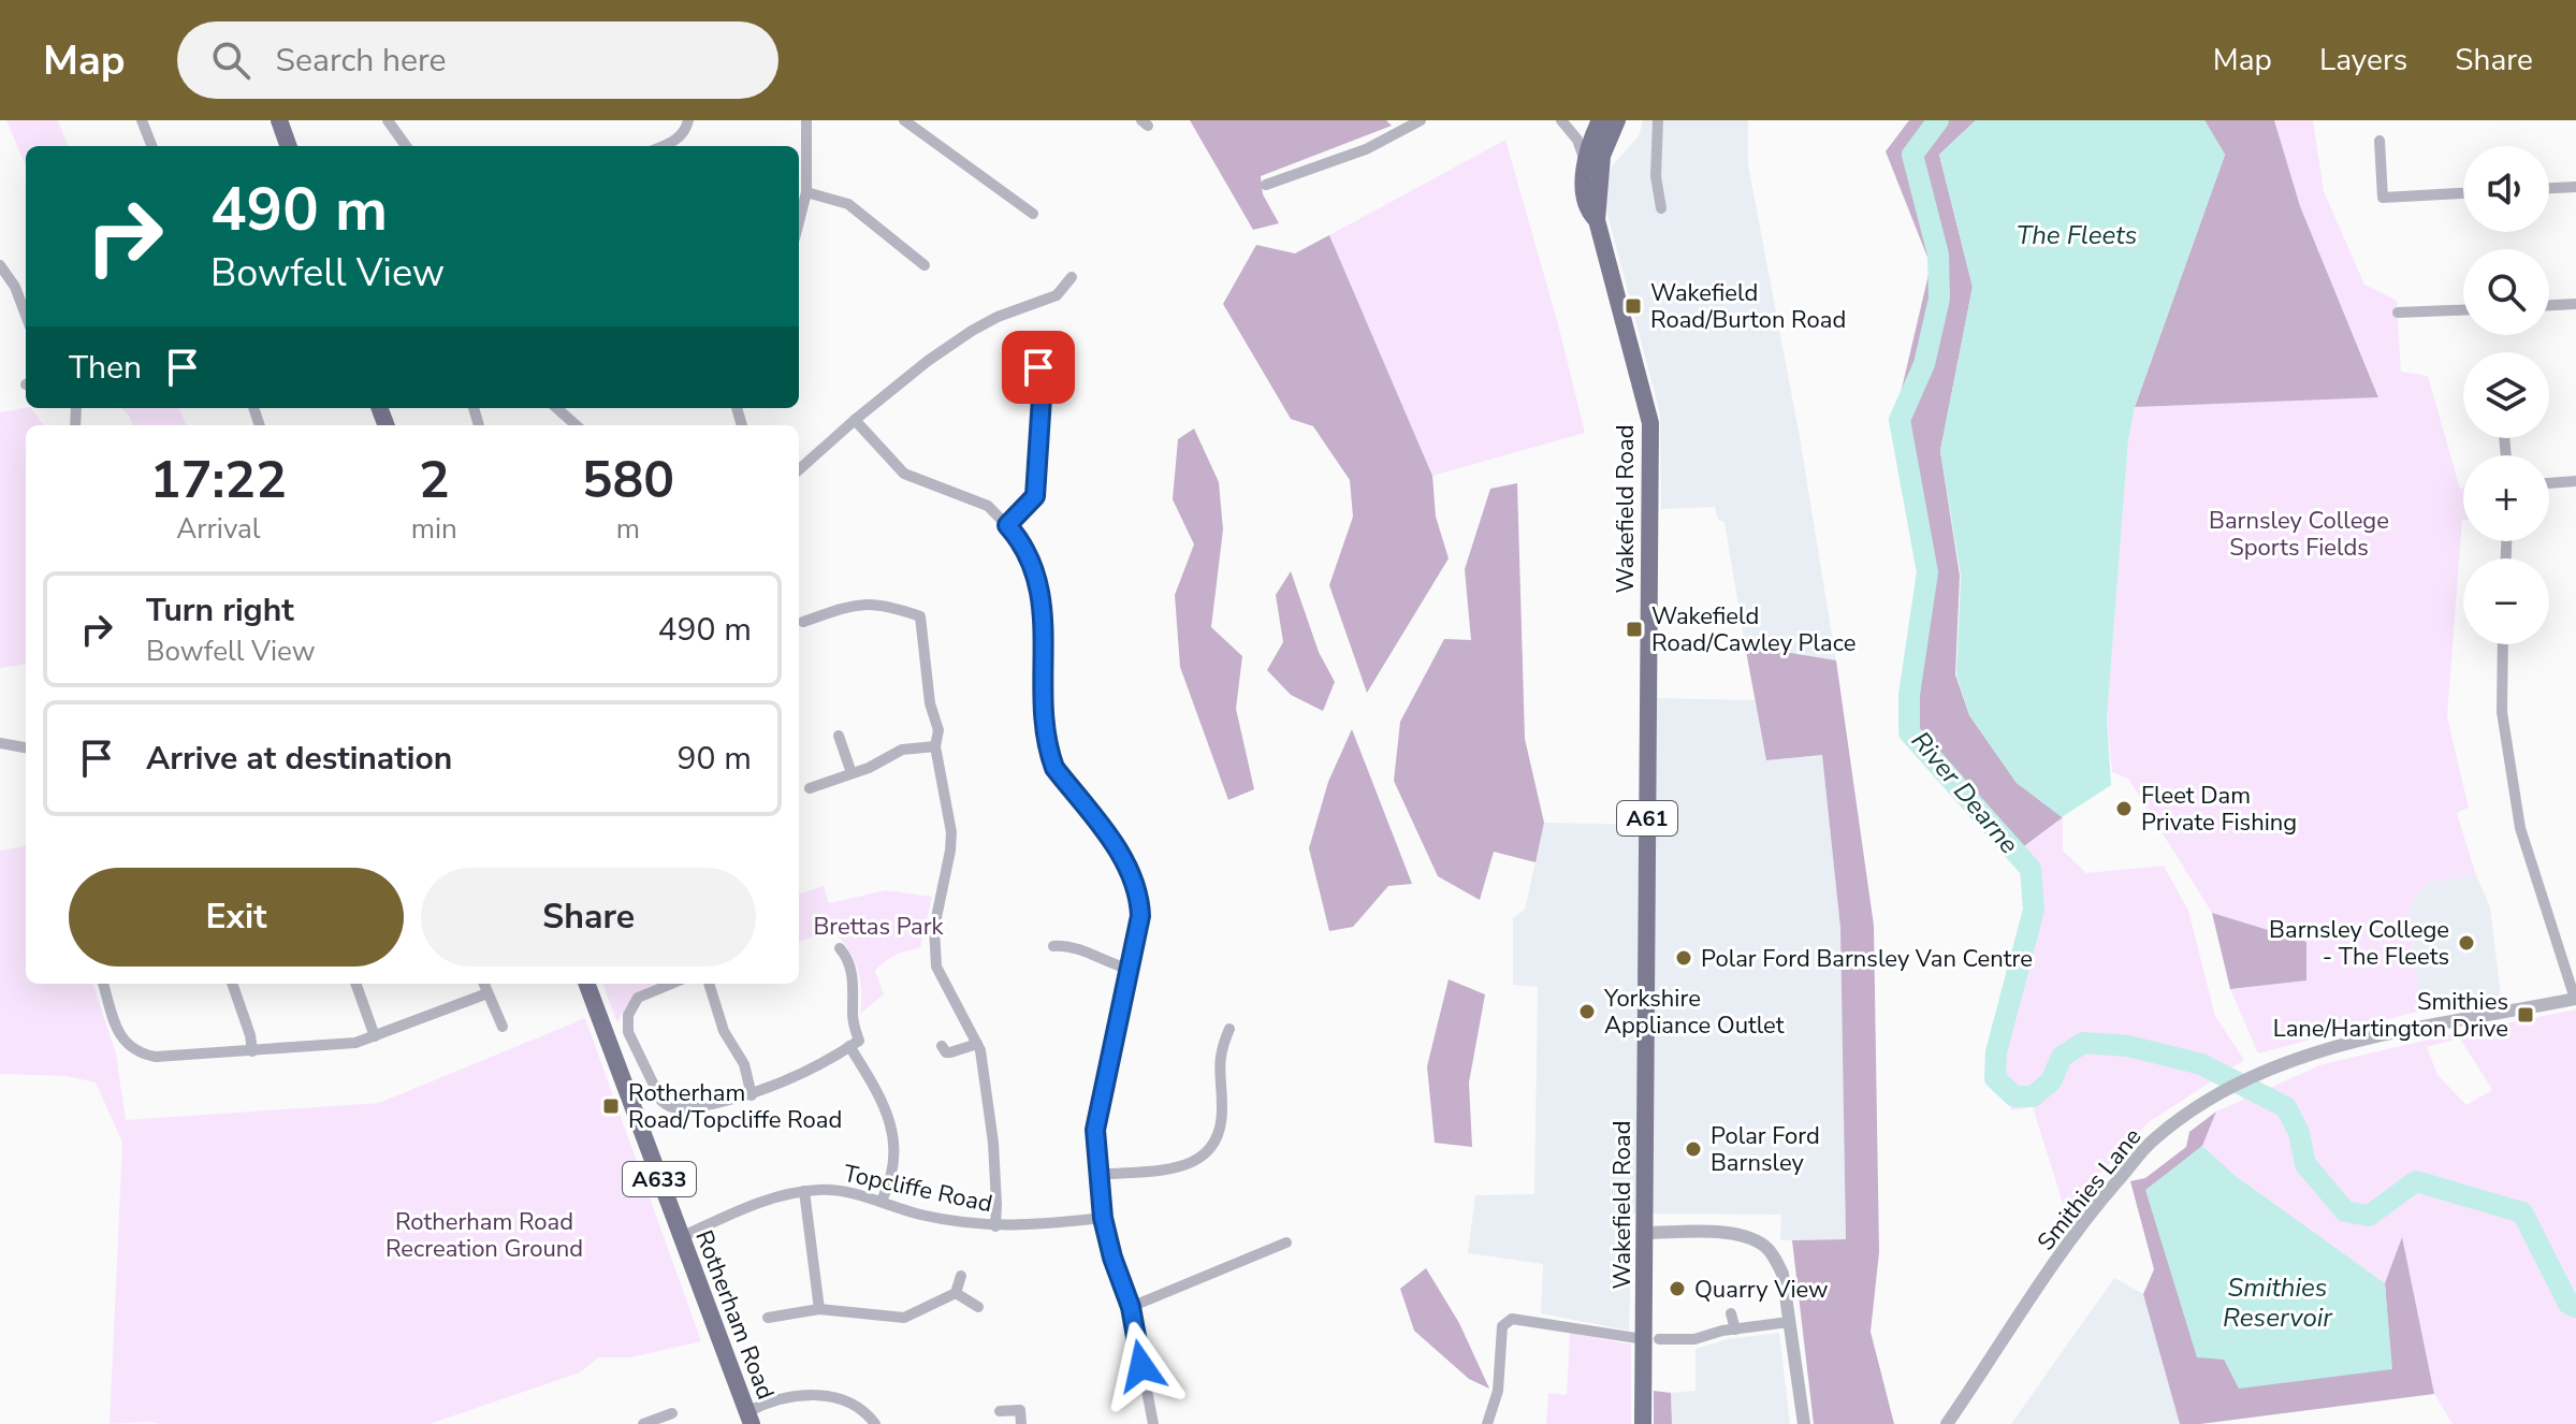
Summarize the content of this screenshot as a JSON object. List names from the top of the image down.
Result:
{
  "streets": {
    "main road": [
      "Wakefield Road",
      "A61",
      "A633",
      "Rotherham Road"
    ],
    "street": ["Topcliffe Road", "Smithies Lane"]
  },
  "crossings": [
    ["Wakefield Road", "A61"],
    ["Topcliffe Road", "Rotherham Road"]
  ],
  "water": ["The Fleets", "River Dearne", "Smithies Reservoir"],
  "parks": ["Barnsley College Sports Fields", "Brettas Park", "Rotherham Road Recreation Ground"],
  "places": {
    "transit": [
      "Wakefield Road/Burton Road",
      "Wakefield Road/Cawley Place",
      "Smithies Lane/Hartington Drive",
      "Rotherham Road/Topcliffe Road"
    ],
    "other": [
      "Fleet Dam Private Fishing",
      "Barnsley College - The Fleets",
      "Polar Ford Barnsley Van Centre",
      "Yorkshire Appliance Outlet",
      "Polar Ford Barnsley",
      "Quarry View"
    ]
  },
  "page": {
    "header": "Map",
    "search": "Search here",
    "nav": ["Map", "Layers", "Share"],
    "map_buttons": ["+", "−"],
    "turn": ["490 m", "Bowfell View"],
    "then": "Then",
    "eta": [
      "17:22",
      "Arrival",
      "2",
      "min",
      "580",
      "m"
    ],
    "list": [
      {
        "name": "Turn right",
        "note": "Bowfell View",
        "value": "490 m"
      },
      {
        "name": "Arrive at destination",
        "value": "90 m"
      }
    ],
    "buttons": ["Exit", "Share"]
  }
}
